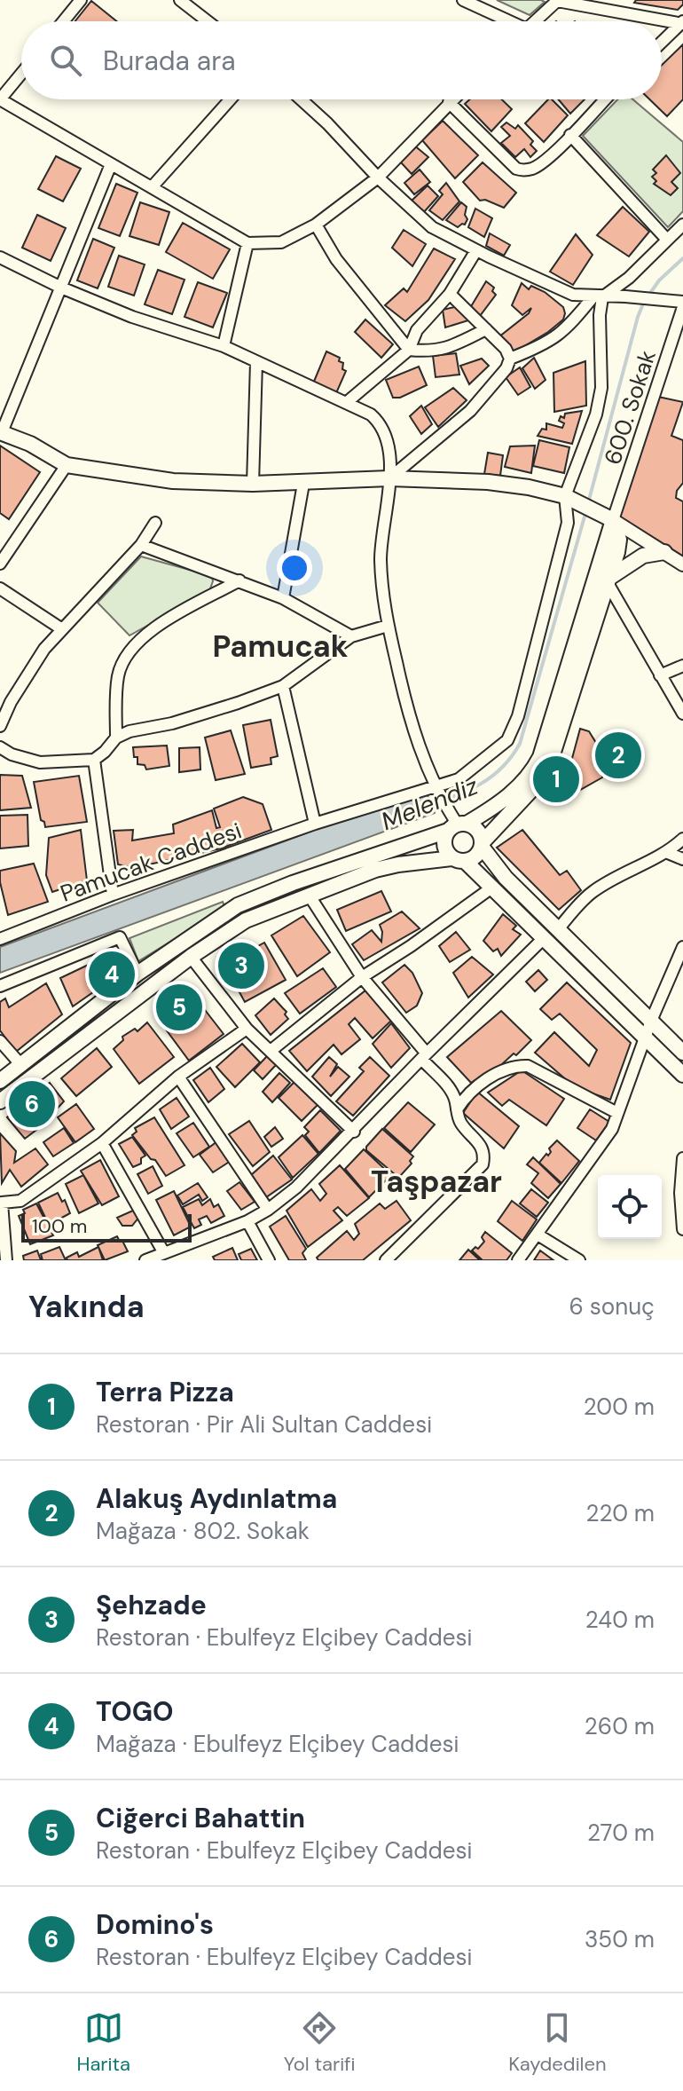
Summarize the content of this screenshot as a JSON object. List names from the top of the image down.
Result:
{
  "streets": {
    "street": ["600. Sokak", "Pamucak Caddesi"]
  },
  "districts": ["Pamucak", "Taşpazar"],
  "water": ["Melendiz"],
  "scale_bar": "100 m",
  "page": {
    "search": "Burada ara",
    "pins": [
      "2",
      "1",
      "3",
      "4",
      "5",
      "6"
    ],
    "scale": "100 m",
    "heading": ["Yakında", "6 sonuç"],
    "list": [
      {
        "mark": "1",
        "name": "Terra Pizza",
        "note": "Restoran · Pir Ali Sultan Caddesi",
        "value": "200 m"
      },
      {
        "mark": "2",
        "name": "Alakuş Aydınlatma",
        "note": "Mağaza · 802. Sokak",
        "value": "220 m"
      },
      {
        "mark": "3",
        "name": "Şehzade",
        "note": "Restoran · Ebulfeyz Elçibey Caddesi",
        "value": "240 m"
      },
      {
        "mark": "4",
        "name": "TOGO",
        "note": "Mağaza · Ebulfeyz Elçibey Caddesi",
        "value": "260 m"
      },
      {
        "mark": "5",
        "name": "Ciğerci Bahattin",
        "note": "Restoran · Ebulfeyz Elçibey Caddesi",
        "value": "270 m"
      },
      {
        "mark": "6",
        "name": "Domino's",
        "note": "Restoran · Ebulfeyz Elçibey Caddesi",
        "value": "350 m"
      }
    ],
    "nav": ["Harita", "Yol tarifi", "Kaydedilen"]
  }
}
